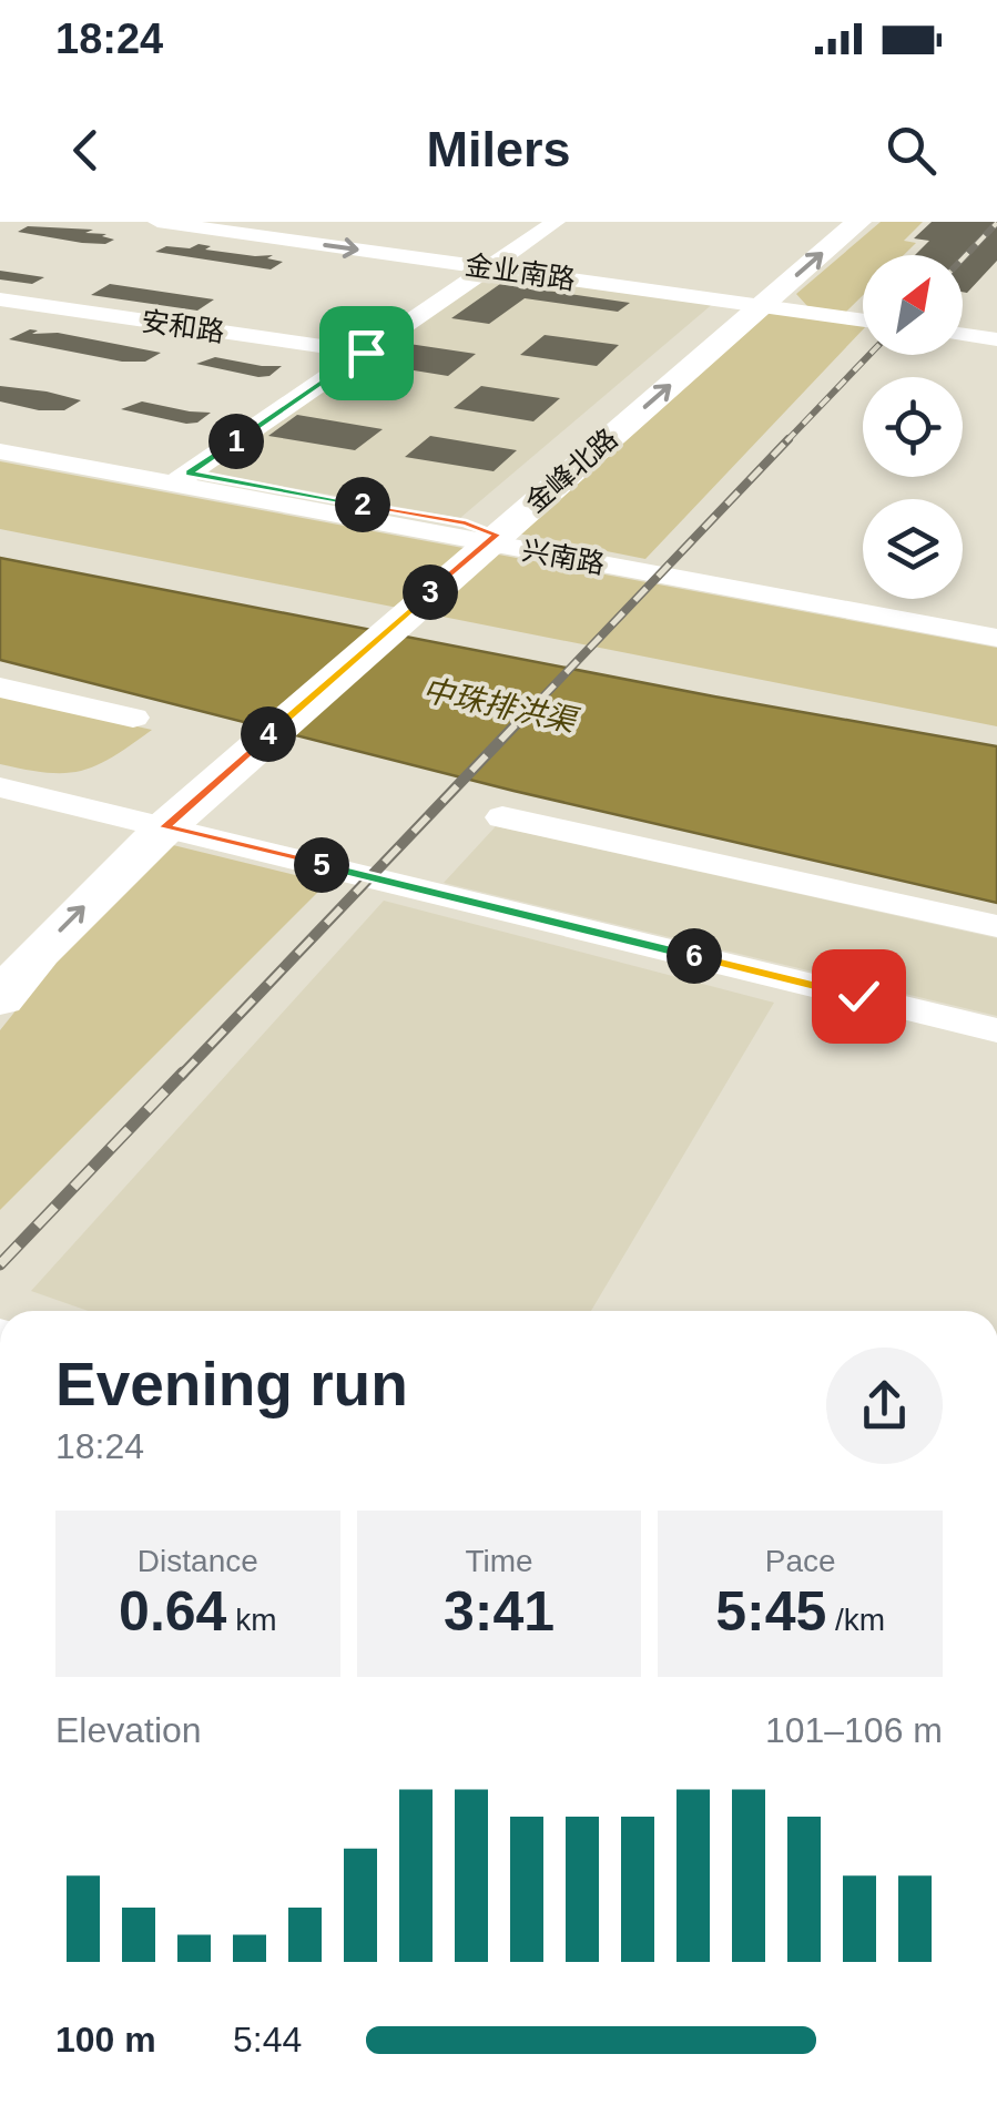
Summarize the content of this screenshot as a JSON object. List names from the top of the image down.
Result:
{
  "streets": {
    "main road": ["金峰北路"],
    "street": ["金业南路", "安和路", "兴南路"]
  },
  "crossings": [
    ["金业南路", "金峰北路"],
    ["金峰北路", "兴南路"]
  ],
  "one_way": ["金业南路"],
  "water": ["中珠排洪渠"],
  "north": "top right",
  "page": {
    "status": "18:24",
    "header": "Milers",
    "pins": [
      "1",
      "2",
      "3",
      "4",
      "5",
      "6"
    ],
    "heading": ["Evening run", "18:24"],
    "stats": [
      ["Distance", "0.64 km"],
      ["Time", "3:41"],
      ["Pace", "5:45 /km"]
    ],
    "chart": ["Elevation", "101–106 m"],
    "list": [
      {
        "name": "100 m",
        "note": "5:44"
      }
    ]
  }
}
